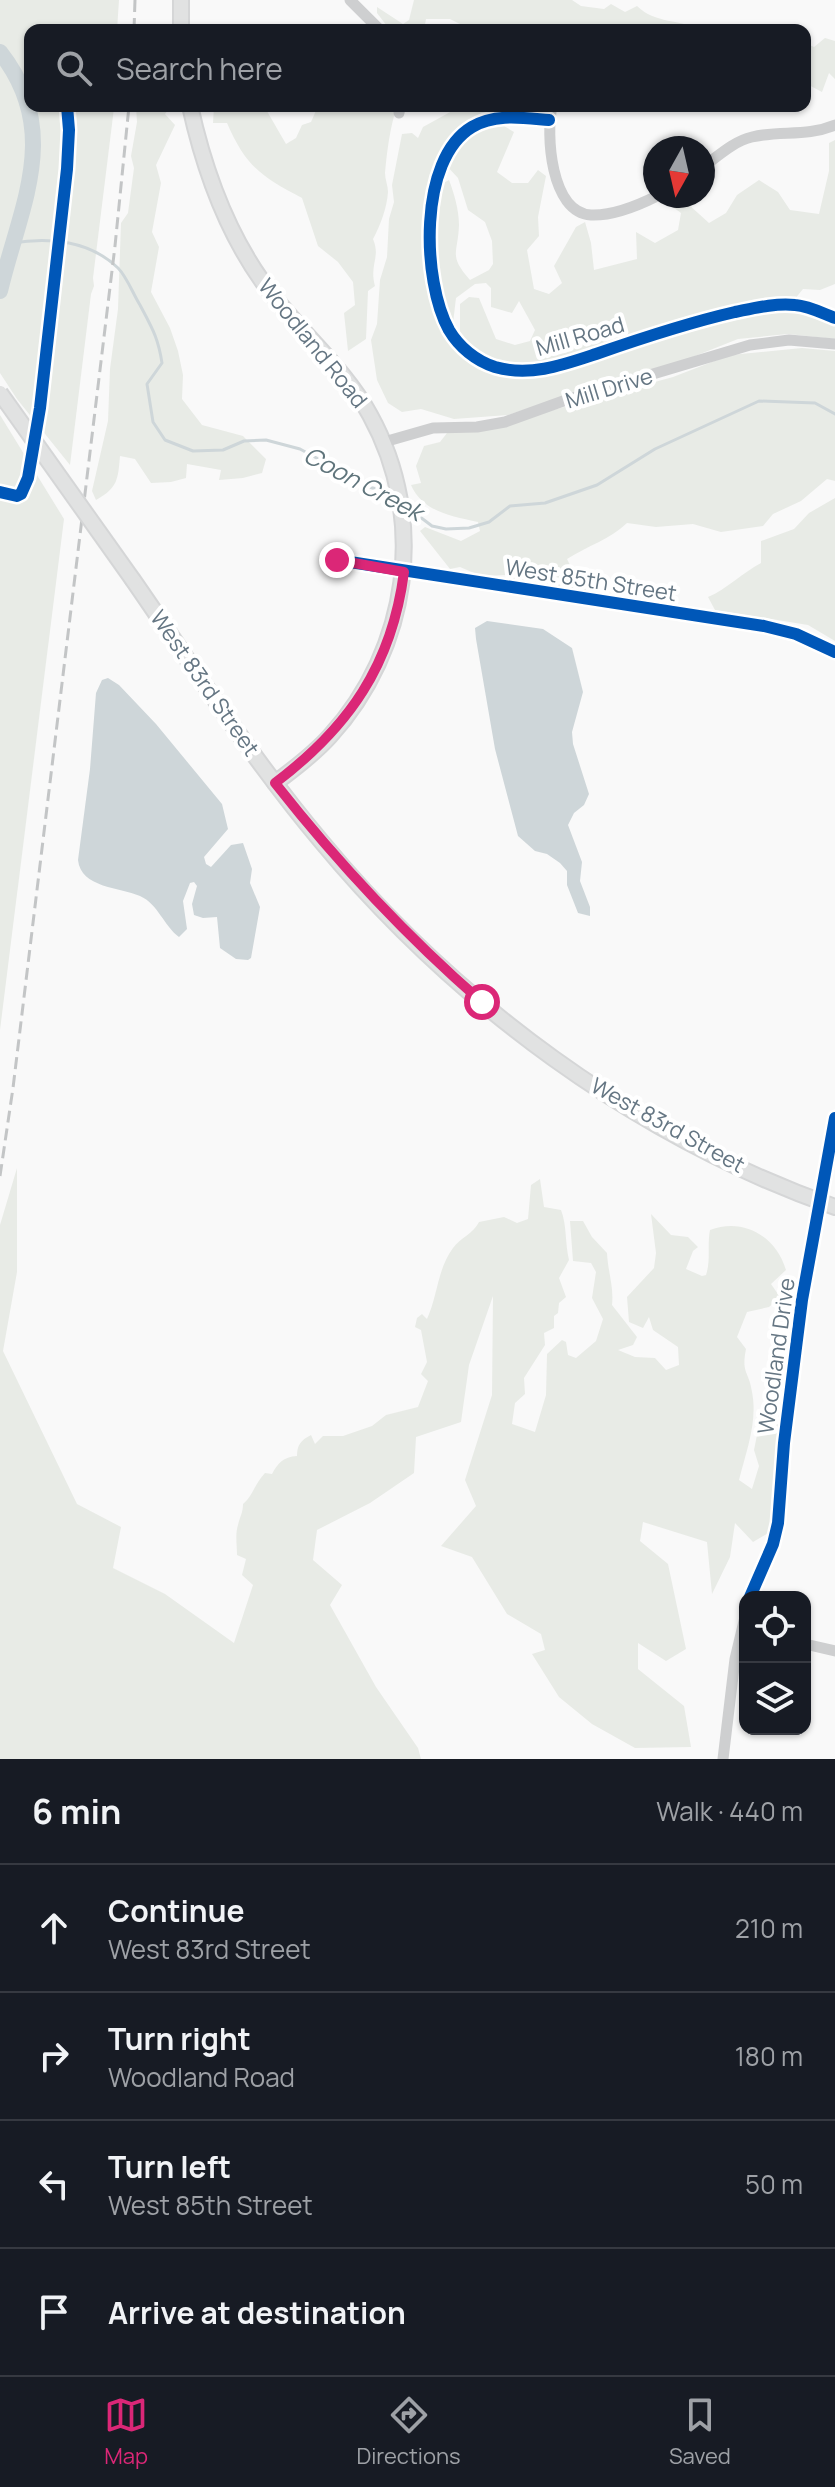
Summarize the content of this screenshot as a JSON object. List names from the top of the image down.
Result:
{
  "streets": {
    "main road": ["Woodland Road", "West 83rd Street"],
    "street": [
      "Mill Road",
      "Mill Drive",
      "West 85th Street",
      "Woodland Drive"
    ]
  },
  "crossings": [
    ["Woodland Road", "Mill Drive"],
    ["Woodland Road", "West 85th Street"],
    ["Woodland Road", "West 83rd Street"],
    ["West 83rd Street", "Woodland Drive"]
  ],
  "water": ["Coon Creek"],
  "north": "bottom",
  "page": {
    "search": "Search here",
    "heading": ["6 min", "Walk · 440 m"],
    "list": [
      ["Continue", "West 83rd Street", "210 m"],
      ["Turn right", "Woodland Road", "180 m"],
      ["Turn left", "West 85th Street", "50 m"],
      "Arrive at destination"
    ],
    "nav": ["Map", "Directions", "Saved"]
  }
}
